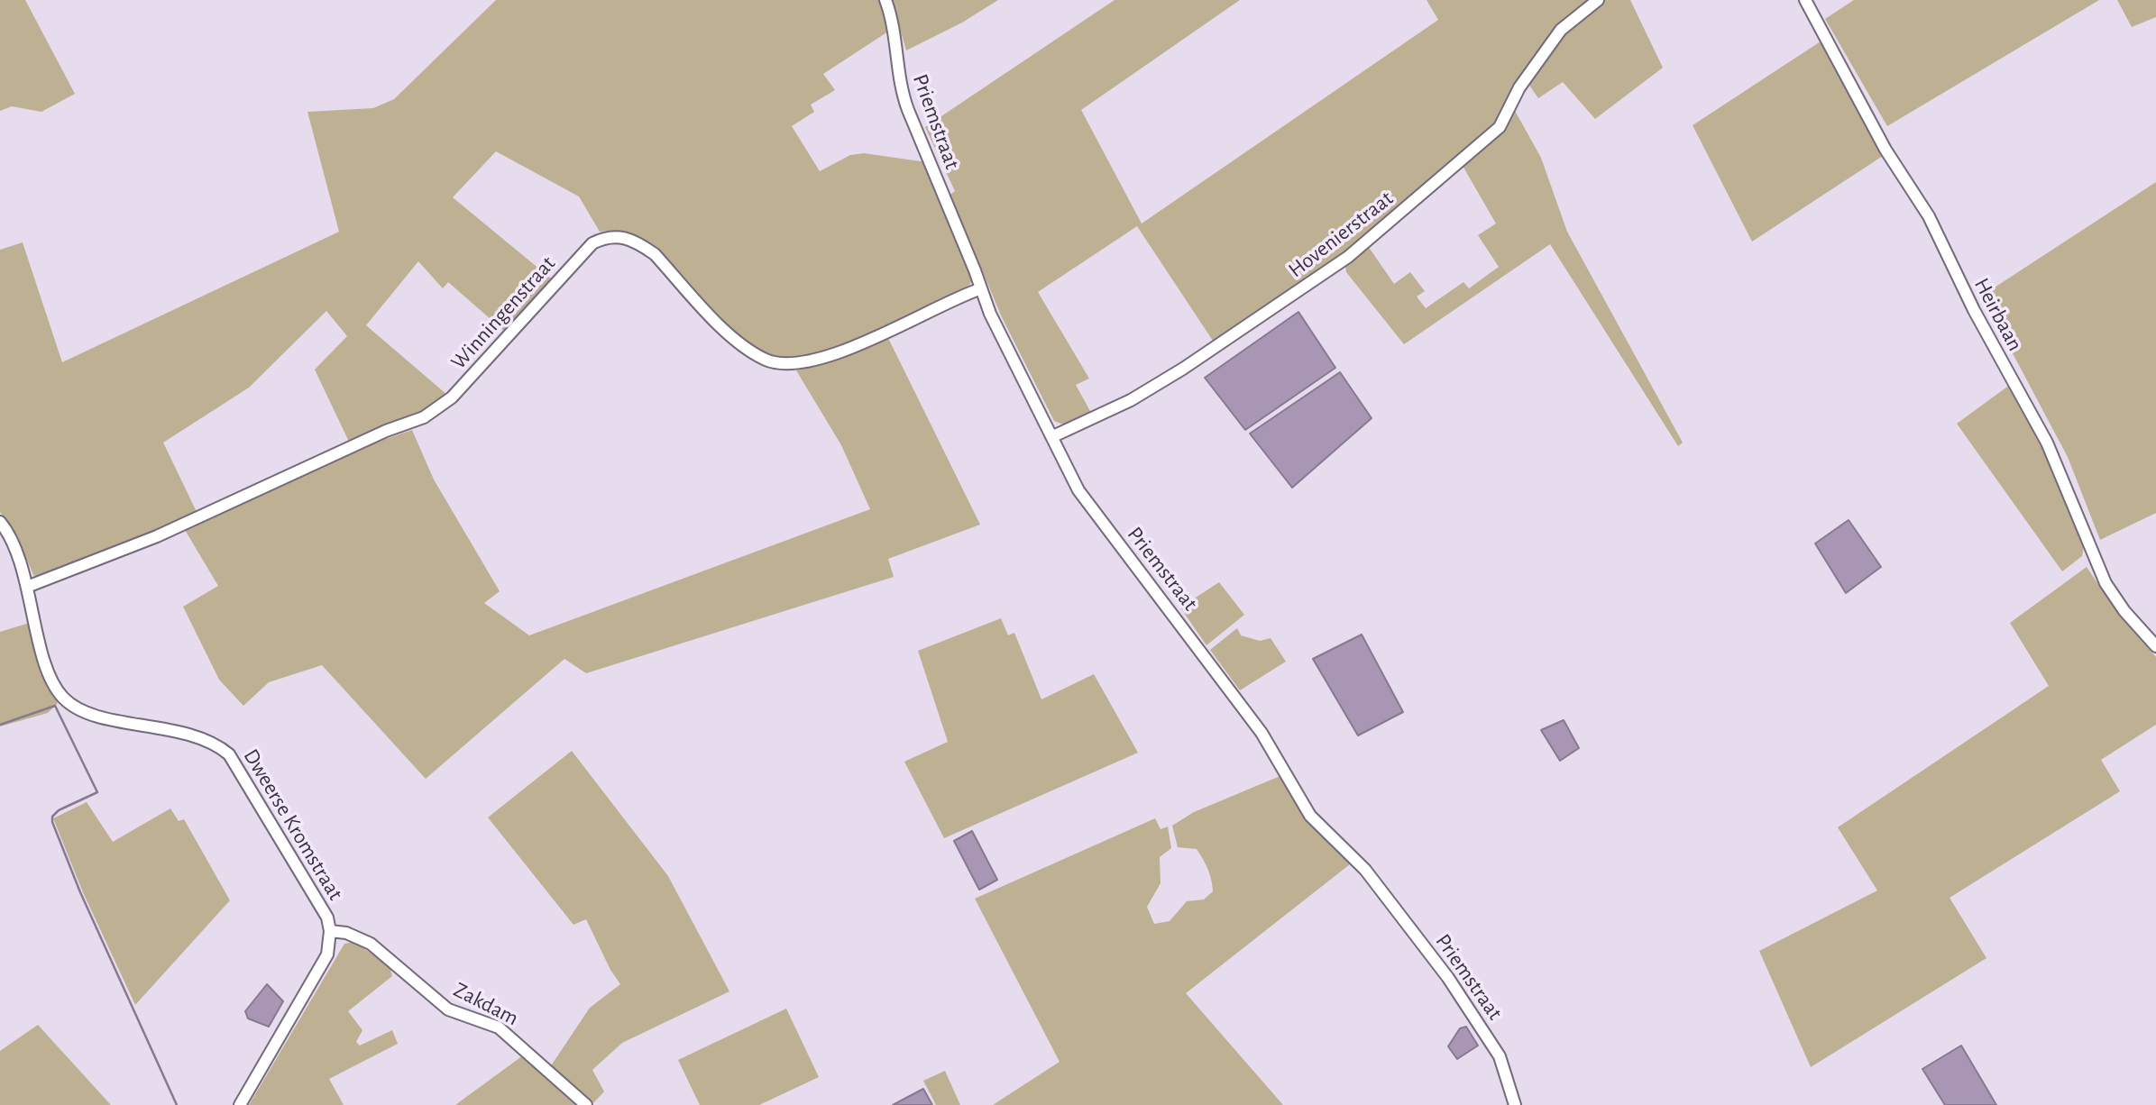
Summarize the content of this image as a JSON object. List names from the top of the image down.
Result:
{
  "streets": {
    "street": [
      "Priemstraat",
      "Hovenierstraat",
      "Winningenstraat",
      "Heirbaan",
      "Dweerse Kromstraat",
      "Zakdam"
    ]
  },
  "crossings": [
    ["Priemstraat", "Hovenierstraat"],
    ["Priemstraat", "Winningenstraat"],
    ["Winningenstraat", "Dweerse Kromstraat"],
    ["Dweerse Kromstraat", "Zakdam"]
  ]
}
